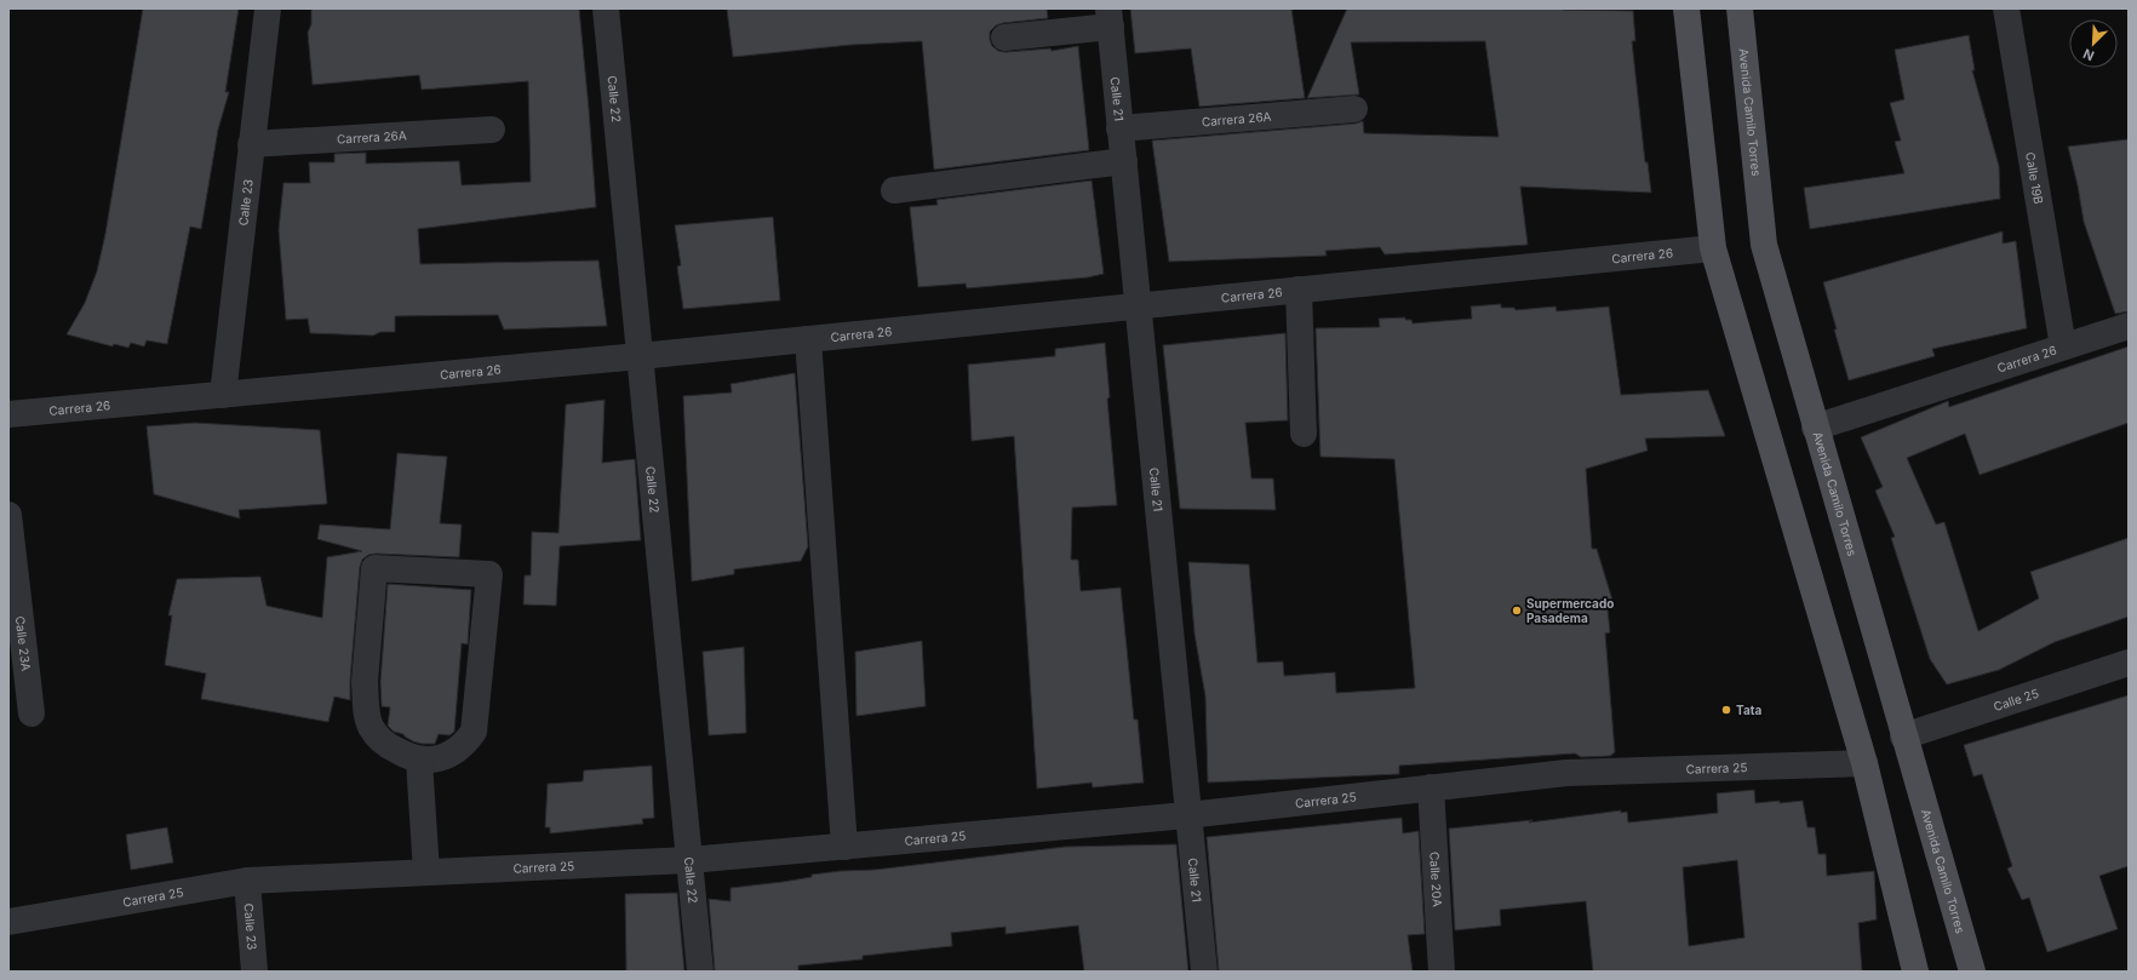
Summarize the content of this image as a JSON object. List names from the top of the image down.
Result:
{
  "streets": {
    "main road": ["Avenida Camilo Torres"],
    "street": [
      "Calle 22",
      "Calle 21",
      "Carrera 26A",
      "Calle 19B",
      "Calle 23",
      "Carrera 26",
      "Calle 23A",
      "Calle 25",
      "Carrera 25",
      "Calle 20A"
    ]
  },
  "crossings": [
    ["Calle 22", "Carrera 26"],
    ["Calle 22", "Carrera 25"],
    ["Calle 21", "Carrera 26A"],
    ["Calle 21", "Carrera 26"],
    ["Calle 21", "Carrera 25"],
    ["Avenida Camilo Torres", "Carrera 26"],
    ["Avenida Camilo Torres", "Calle 25"],
    ["Carrera 26A", "Calle 23"],
    ["Calle 19B", "Carrera 26"],
    ["Calle 23", "Carrera 26"],
    ["Calle 23", "Carrera 25"],
    ["Carrera 25", "Calle 20A"]
  ],
  "places": ["Supermercado Pasadema", "Tata"],
  "north": "bottom left"
}
